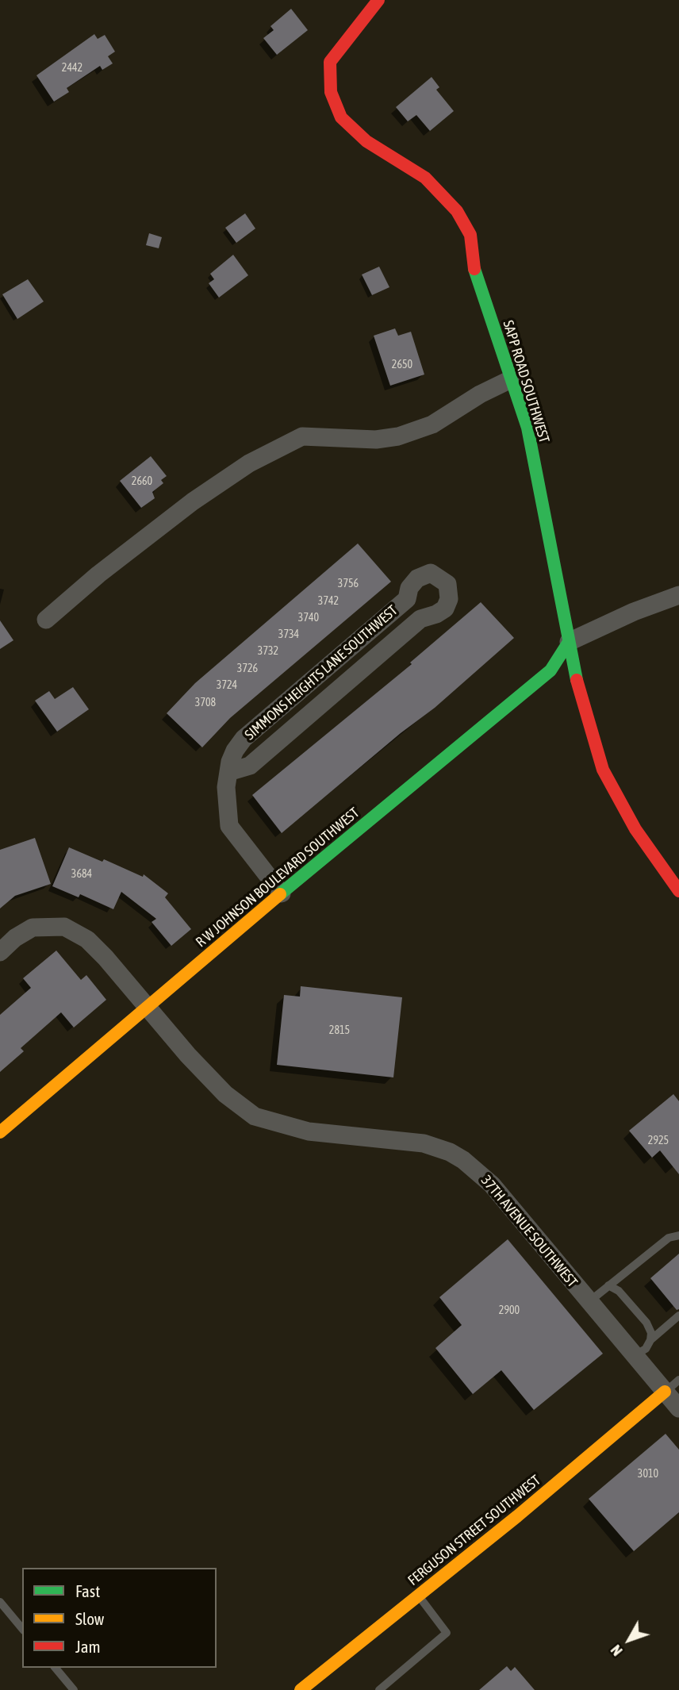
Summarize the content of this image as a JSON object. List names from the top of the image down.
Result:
{
  "streets": {
    "street": [
      "SAPP ROAD SOUTHWEST",
      "SIMMONS HEIGHTS LANE SOUTHWEST",
      "R W JOHNSON BOULEVARD SOUTHWEST",
      "37TH AVENUE SOUTHWEST",
      "FERGUSON STREET SOUTHWEST"
    ]
  },
  "crossings": [
    ["SAPP ROAD SOUTHWEST", "R W JOHNSON BOULEVARD SOUTHWEST"],
    ["SIMMONS HEIGHTS LANE SOUTHWEST", "R W JOHNSON BOULEVARD SOUTHWEST"],
    ["R W JOHNSON BOULEVARD SOUTHWEST", "37TH AVENUE SOUTHWEST"],
    ["37TH AVENUE SOUTHWEST", "FERGUSON STREET SOUTHWEST"]
  ],
  "house_numbers": [
    "2442",
    "2650",
    "2660",
    "3756",
    "3742",
    "3740",
    "3734",
    "3732",
    "3726",
    "3724",
    "3708",
    "3684",
    "2815",
    "2925",
    "2900",
    "3010"
  ],
  "legend": ["Fast", "Slow", "Jam"],
  "north": "bottom left"
}
